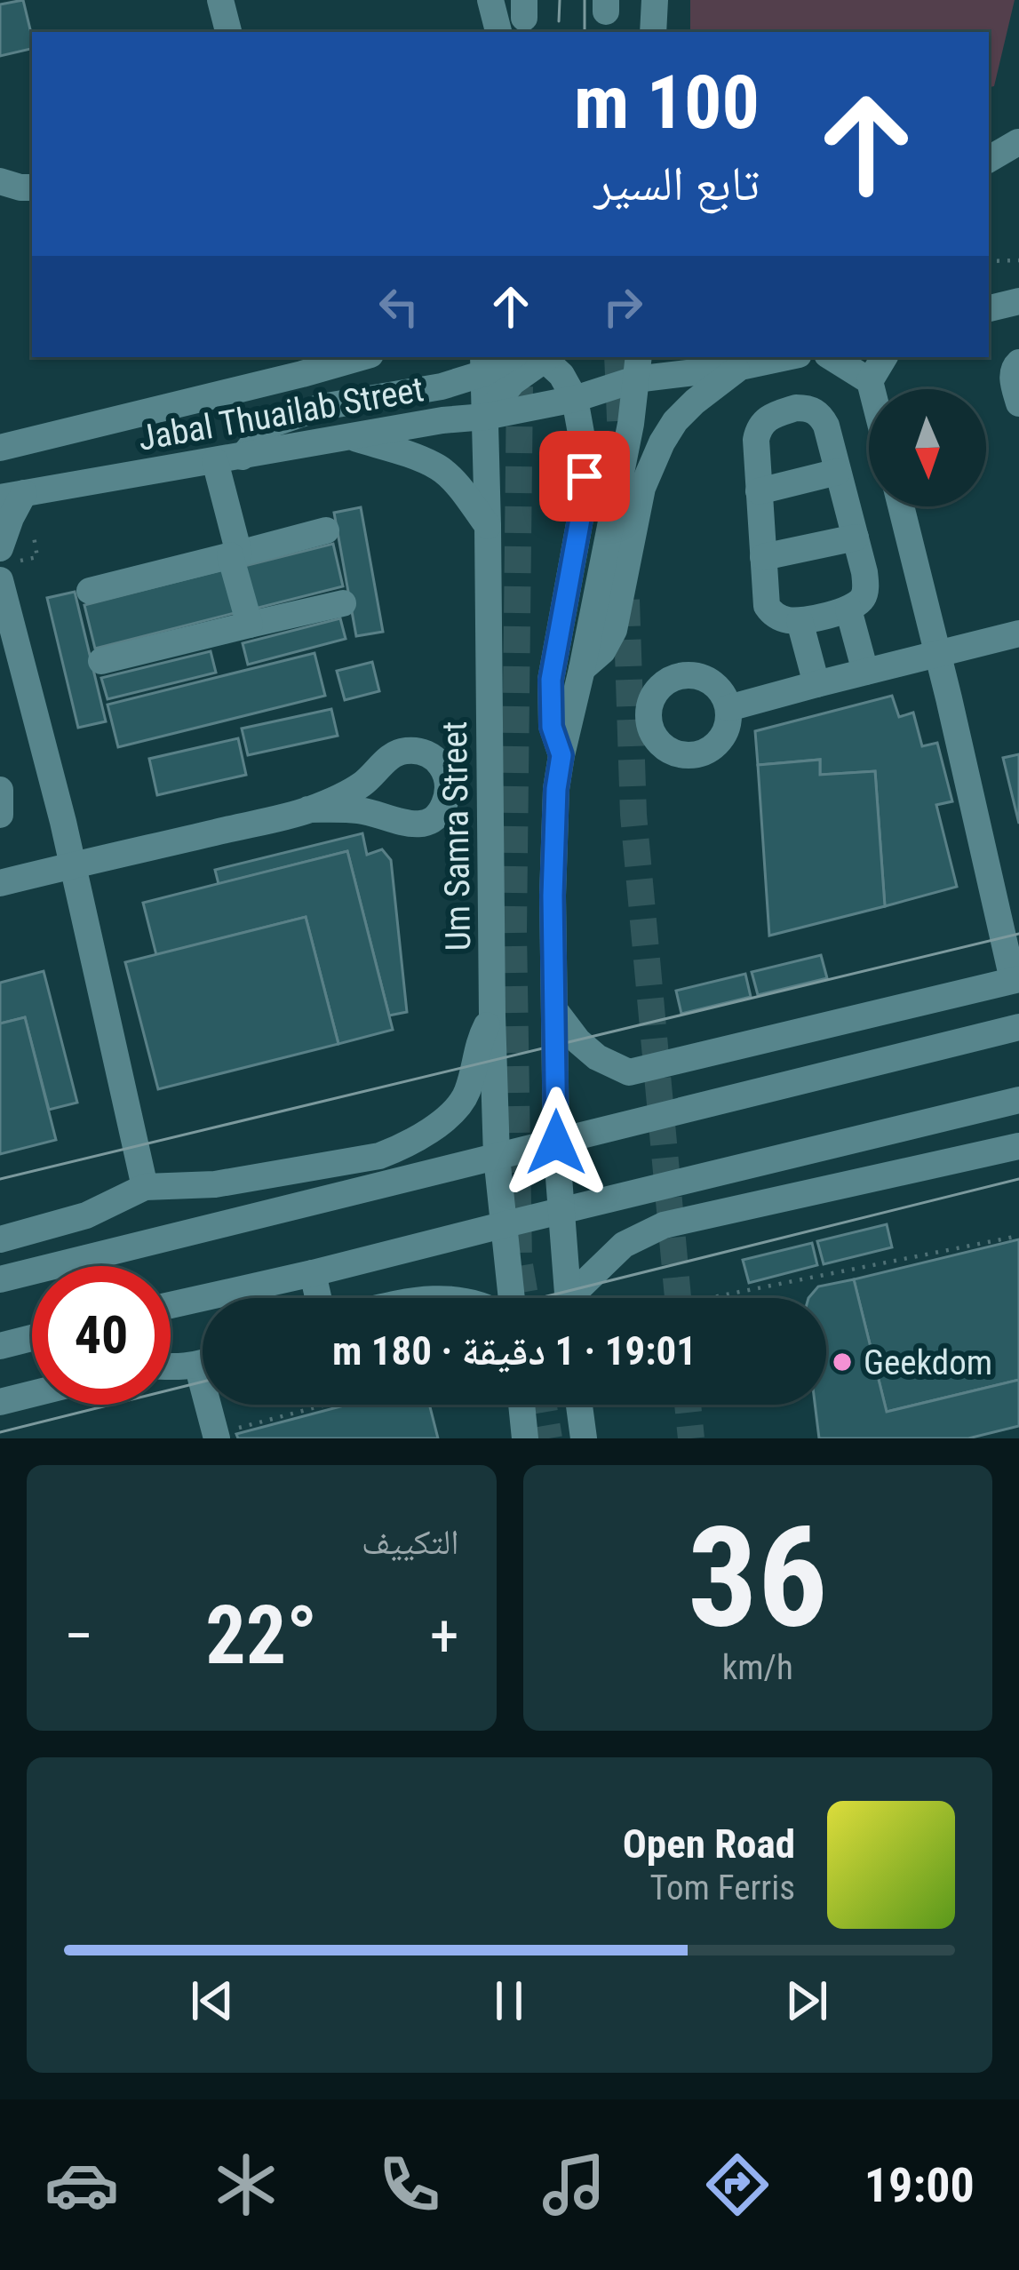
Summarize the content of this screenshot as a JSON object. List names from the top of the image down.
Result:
{
  "streets": {
    "street": ["Jabal Thuailab Street", "Um Samra Street"]
  },
  "crossings": [
    ["Jabal Thuailab Street", "Um Samra Street"]
  ],
  "places": ["Geekdom"],
  "north": "bottom",
  "page": {
    "turn": ["100 m", "تابع السير"],
    "limit": "40",
    "trip": "19:01 · 1 دقيقة · 180 m",
    "tile": [
      ["36", "km/h"],
      "التكييف"
    ],
    "heat": ["−", "22°", "+"],
    "song": ["Open Road", "Tom Ferris"],
    "tabs": "19:00"
  }
}
